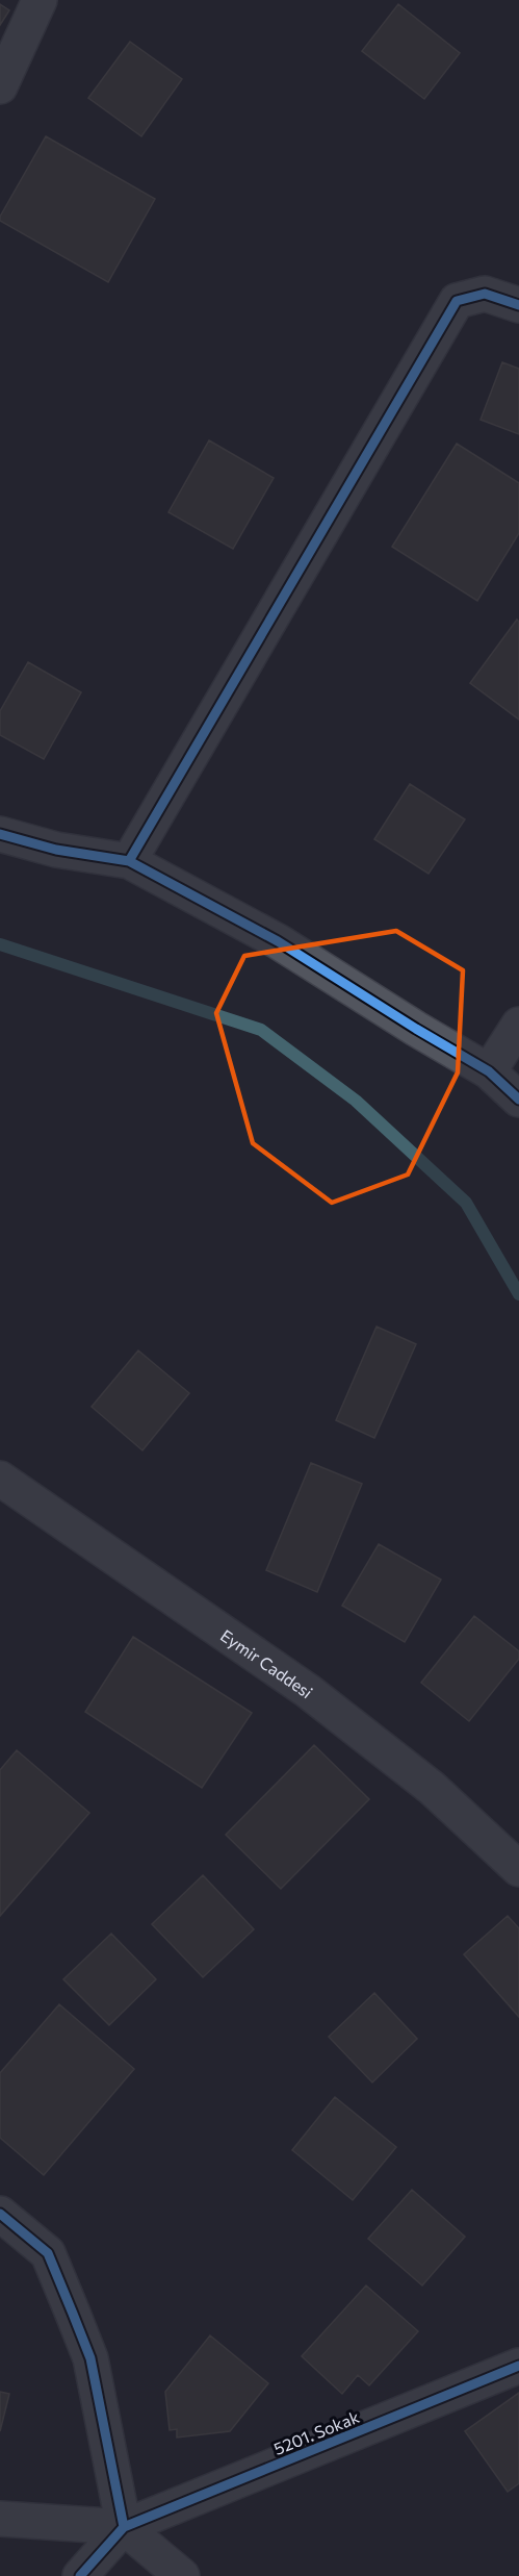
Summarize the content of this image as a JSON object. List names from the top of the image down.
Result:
{
  "streets": {
    "street": ["Eymir Caddesi", "5201. Sokak"]
  }
}
